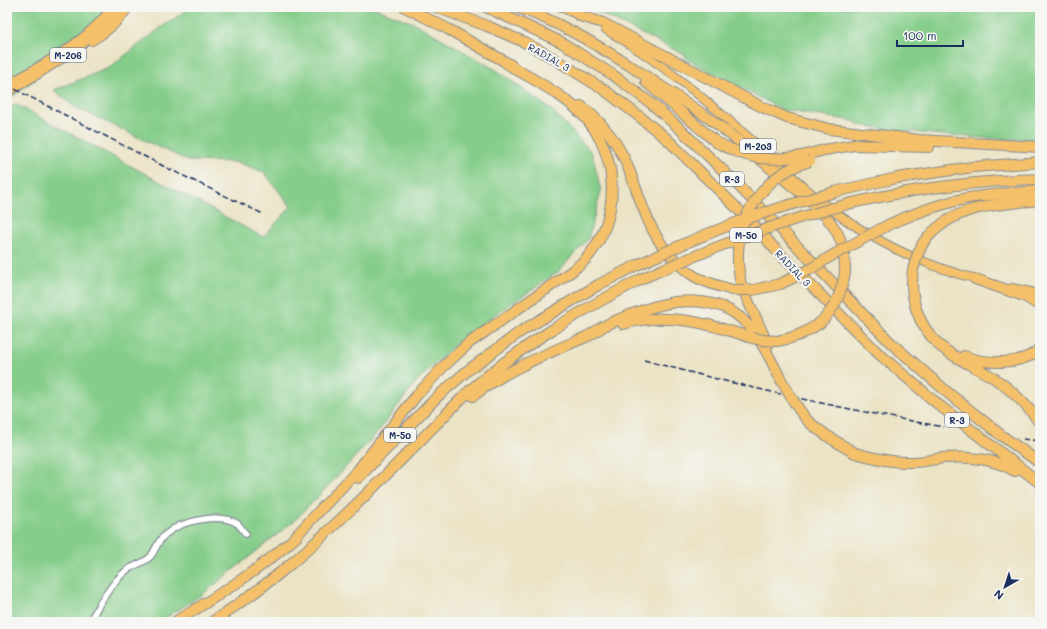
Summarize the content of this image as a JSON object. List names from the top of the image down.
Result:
{
  "streets": {
    "highway": ["RADIAL 3", "R-3", "M-50"],
    "main road": ["M-206", "M-203"]
  },
  "scale_bar": "100 m",
  "north": "bottom left"
}
